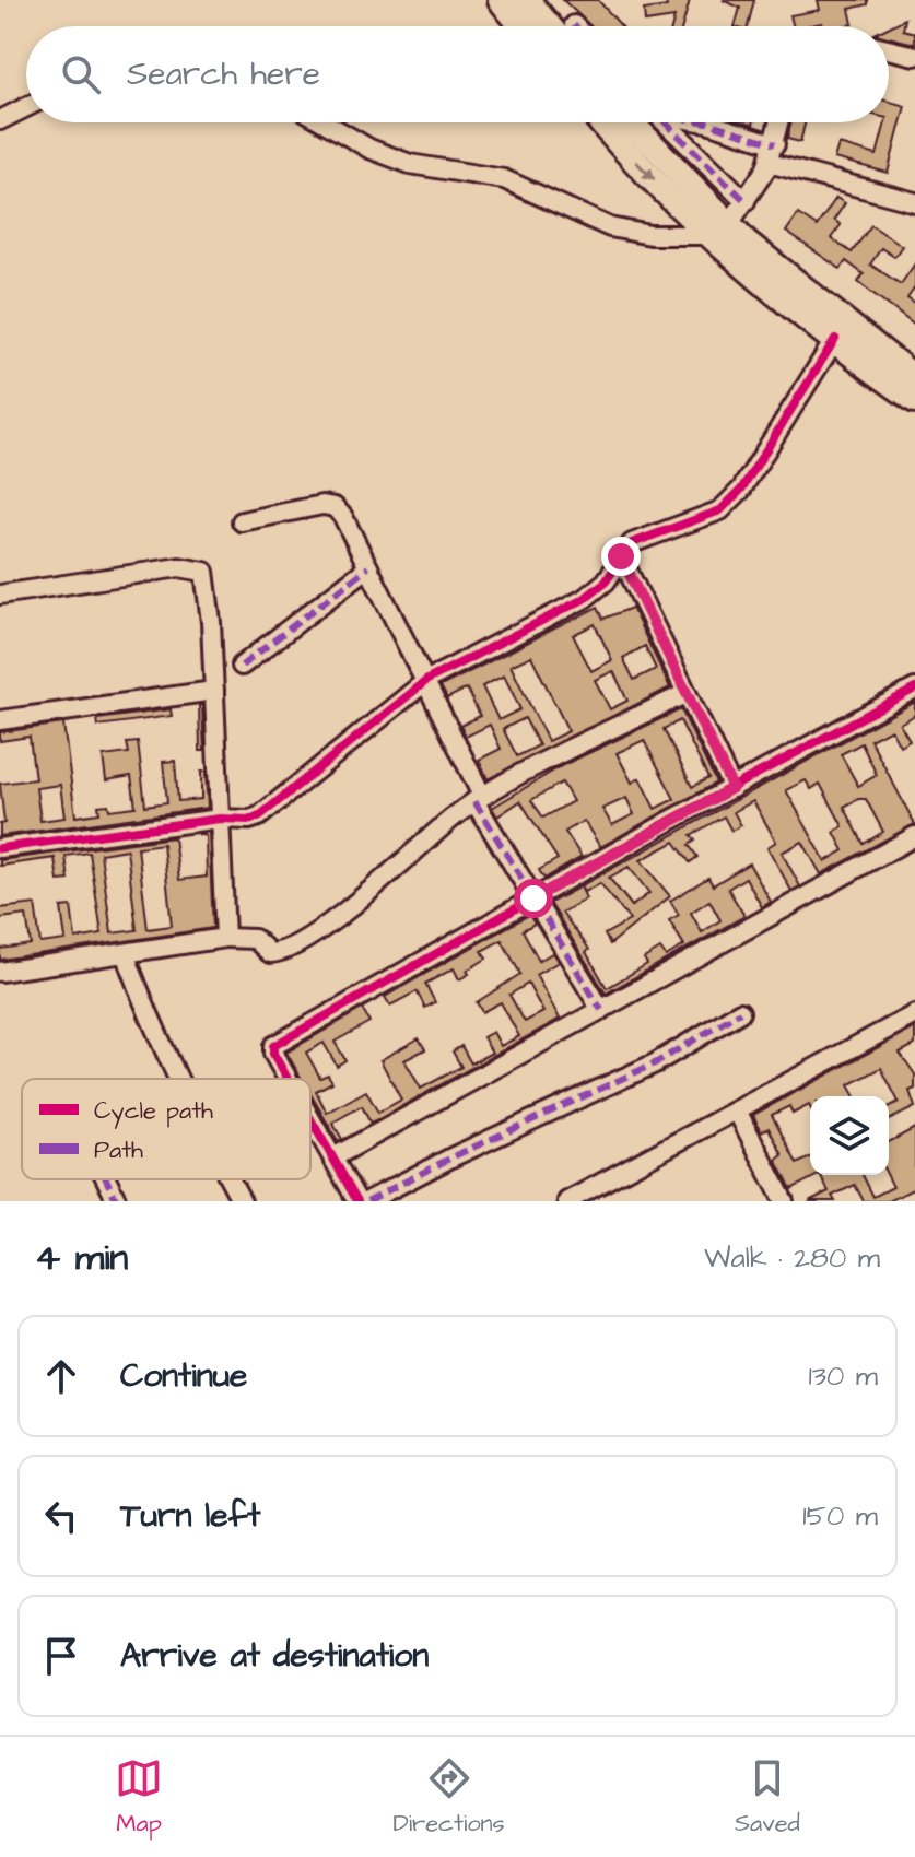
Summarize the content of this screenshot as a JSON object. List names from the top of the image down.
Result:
{
  "legend": ["Cycle path", "Path"],
  "page": {
    "search": "Search here",
    "heading": ["4 min", "Walk · 280 m"],
    "list": [
      ["Continue", "130 m"],
      ["Turn left", "150 m"],
      "Arrive at destination"
    ],
    "nav": ["Map", "Directions", "Saved"]
  }
}
